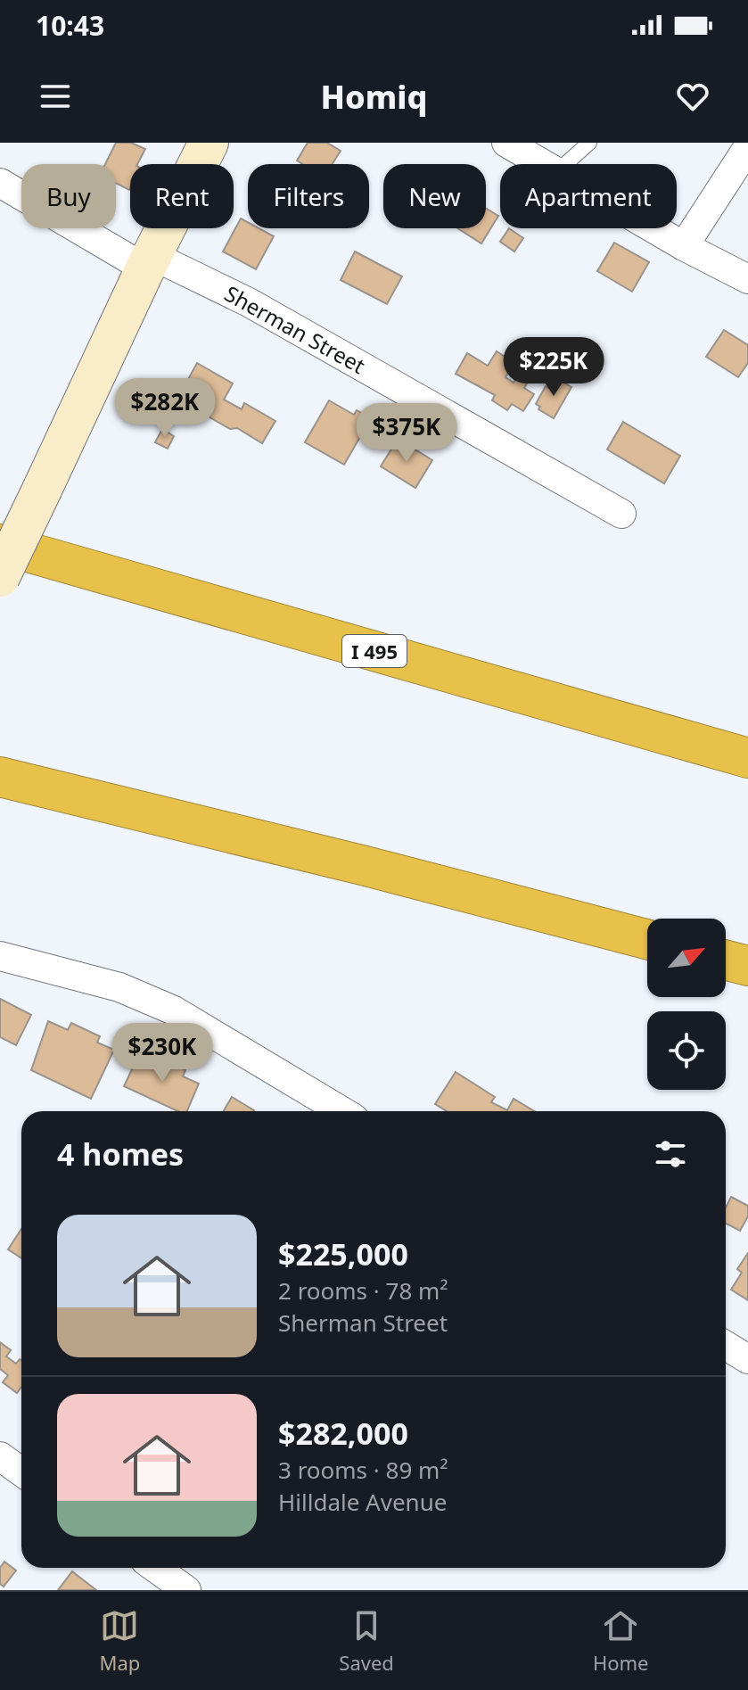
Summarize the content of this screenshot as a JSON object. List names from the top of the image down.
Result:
{
  "streets": {
    "highway": ["I 495"],
    "street": ["Sherman Street"]
  },
  "north": "top right",
  "page": {
    "status": "10:43",
    "header": "Homiq",
    "chip": [
      "Buy",
      "Rent",
      "Filters",
      "New",
      "Apartment"
    ],
    "price": [
      "$225K",
      "$282K",
      "$375K",
      "$230K"
    ],
    "heading": "4 homes",
    "list": [
      {
        "name": "$225,000",
        "note": "2 rooms · 78 m² · Sherman Street"
      },
      {
        "name": "$282,000",
        "note": "3 rooms · 89 m² · Hilldale Avenue"
      }
    ],
    "tabs": ["Map", "Saved", "Home"]
  }
}
